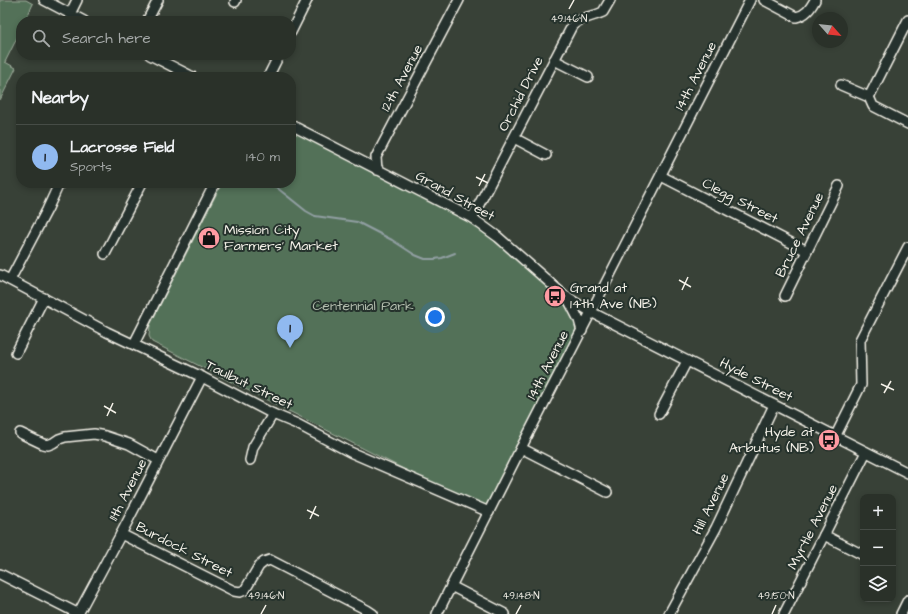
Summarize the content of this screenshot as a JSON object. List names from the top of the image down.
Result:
{
  "streets": {
    "street": [
      "14th Avenue",
      "12th Avenue",
      "Orchid Drive",
      "Grand Street",
      "Clegg Street",
      "Bruce Avenue",
      "Hyde Street",
      "Taulbut Street",
      "11th Avenue",
      "Hill Avenue",
      "Myrtle Avenue",
      "Burdock Street"
    ]
  },
  "crossings": [
    ["14th Avenue", "Grand Street"],
    ["14th Avenue", "Clegg Street"],
    ["14th Avenue", "Hyde Street"],
    ["14th Avenue", "Taulbut Street"],
    ["12th Avenue", "Grand Street"],
    ["Orchid Drive", "Grand Street"],
    ["Grand Street", "Hyde Street"],
    ["Clegg Street", "Bruce Avenue"],
    ["Hyde Street", "Hill Avenue"],
    ["Hyde Street", "Myrtle Avenue"],
    ["Taulbut Street", "11th Avenue"],
    ["11th Avenue", "Burdock Street"]
  ],
  "parks": ["Centennial Park"],
  "places": {
    "shop": ["Mission City Farmers’ Market"],
    "bus stop": ["Grand at 14th Ave (NB)", "Hyde at Arbutus (NB)"]
  },
  "north": "bottom right",
  "page": {
    "search": "Search here",
    "heading": "Nearby",
    "list": [
      {
        "mark": "1",
        "name": "Lacrosse Field",
        "note": "Sports",
        "value": "140 m"
      }
    ],
    "pins": "1",
    "map_buttons": ["+", "−"]
  },
  "coordinates": ["49.146°N", "49.148°N", "49.150°N"]
}
